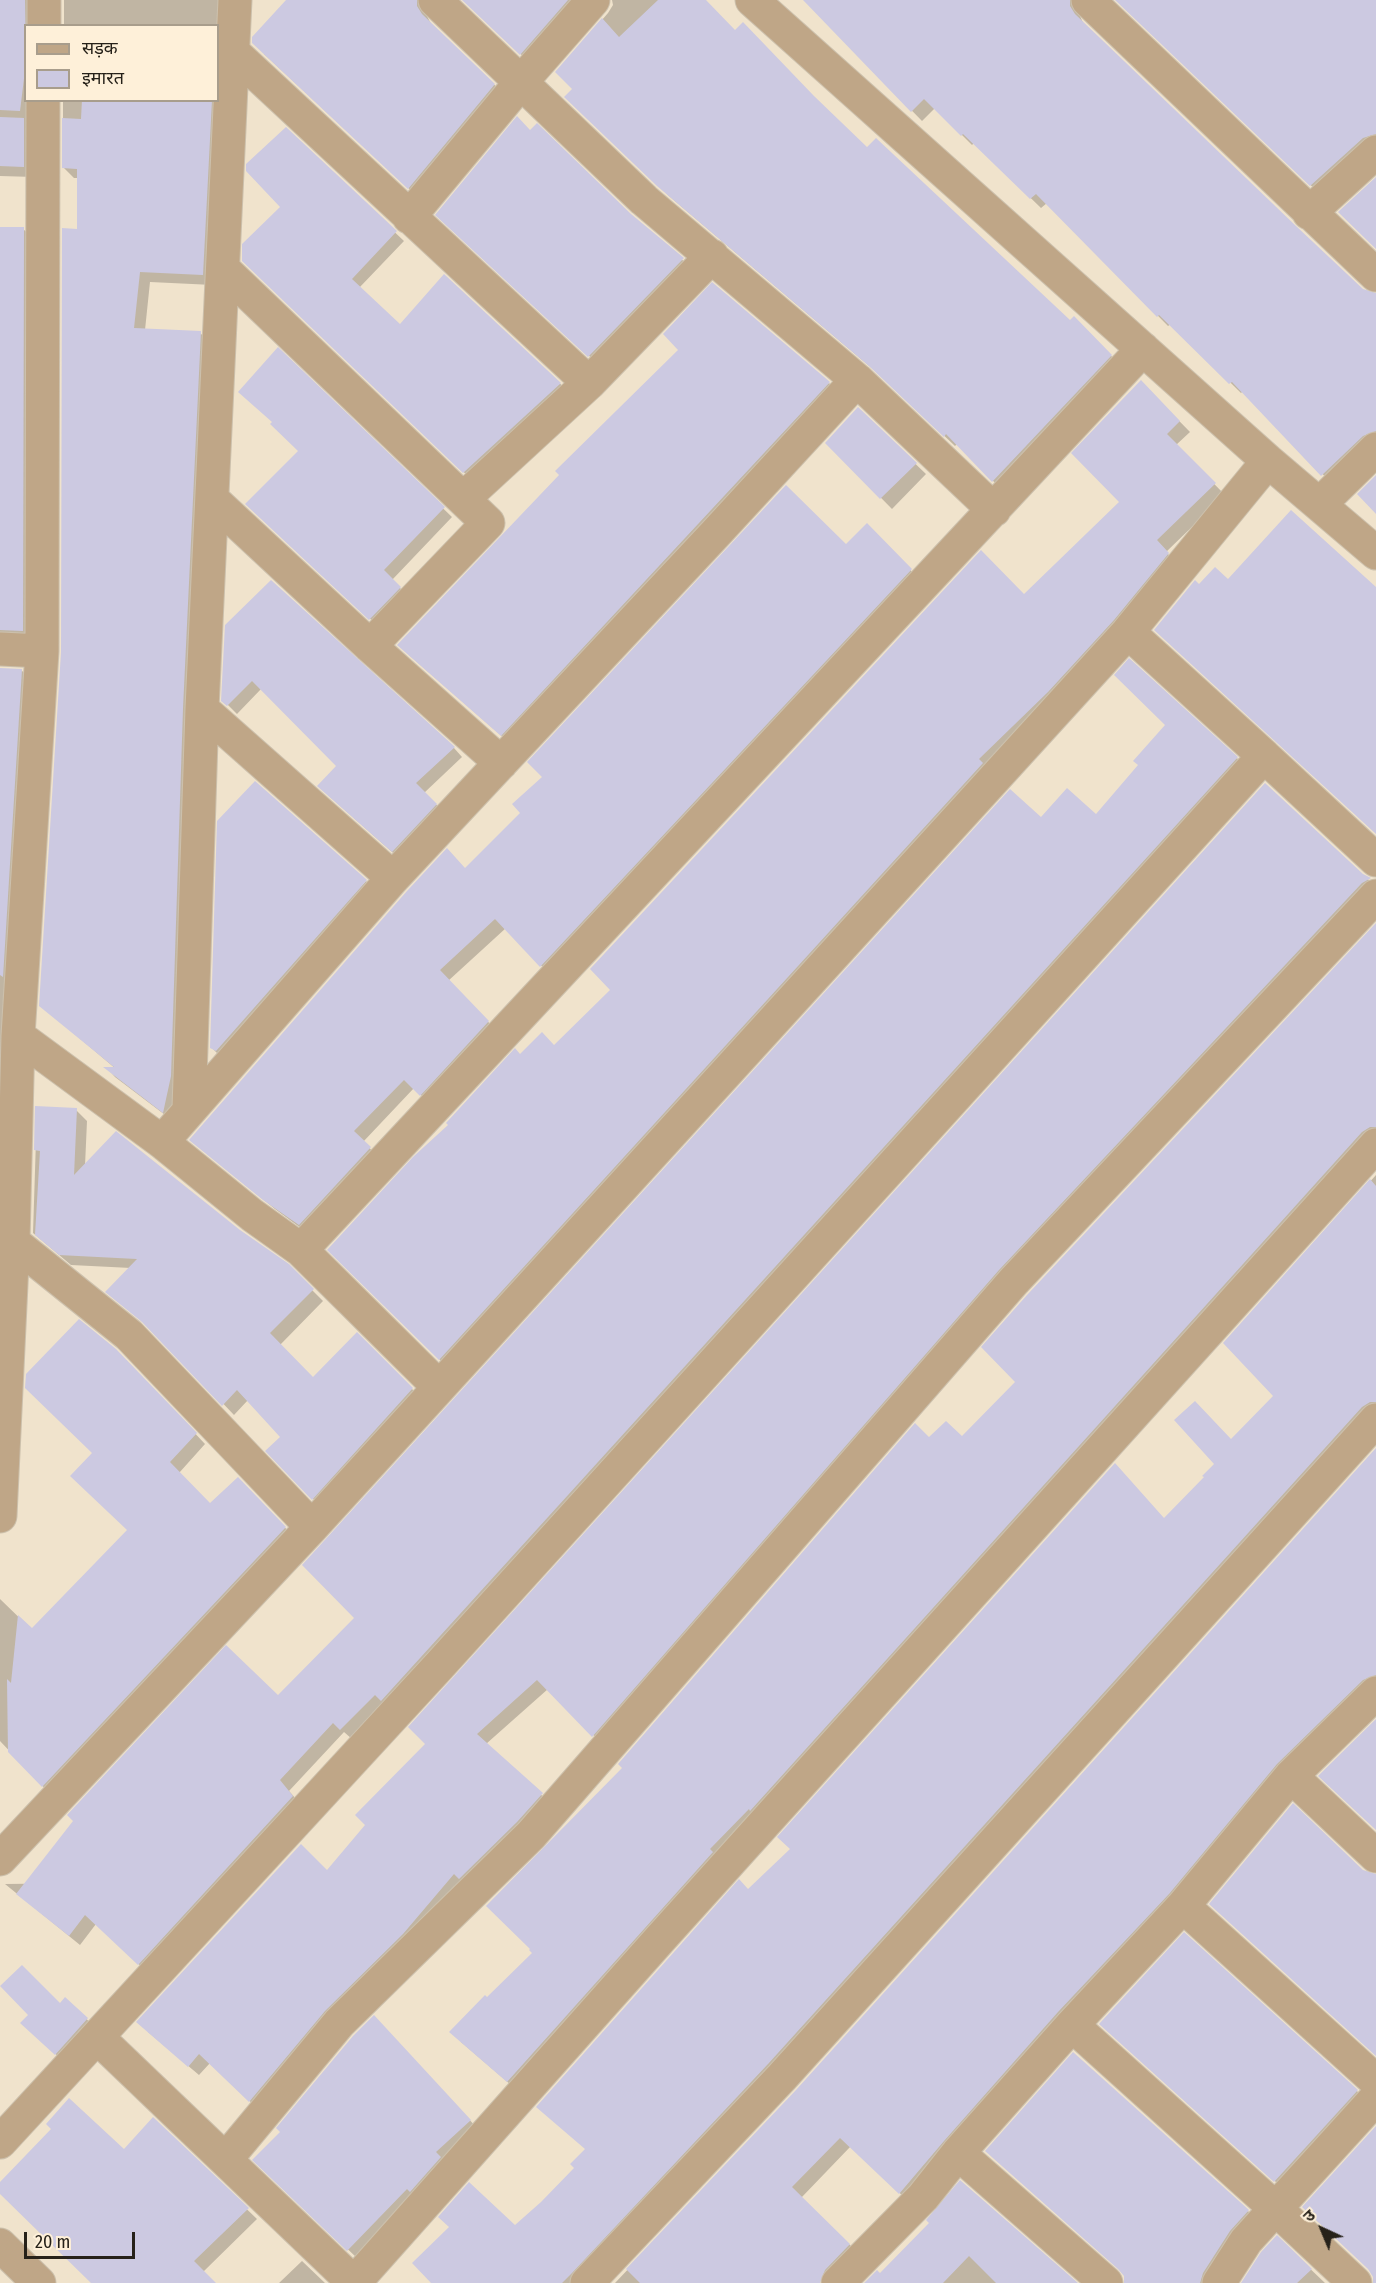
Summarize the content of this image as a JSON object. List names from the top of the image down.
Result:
{
  "legend": ["सड़क", "इमारत"],
  "scale_bar": "20 m",
  "north": "top left"
}
